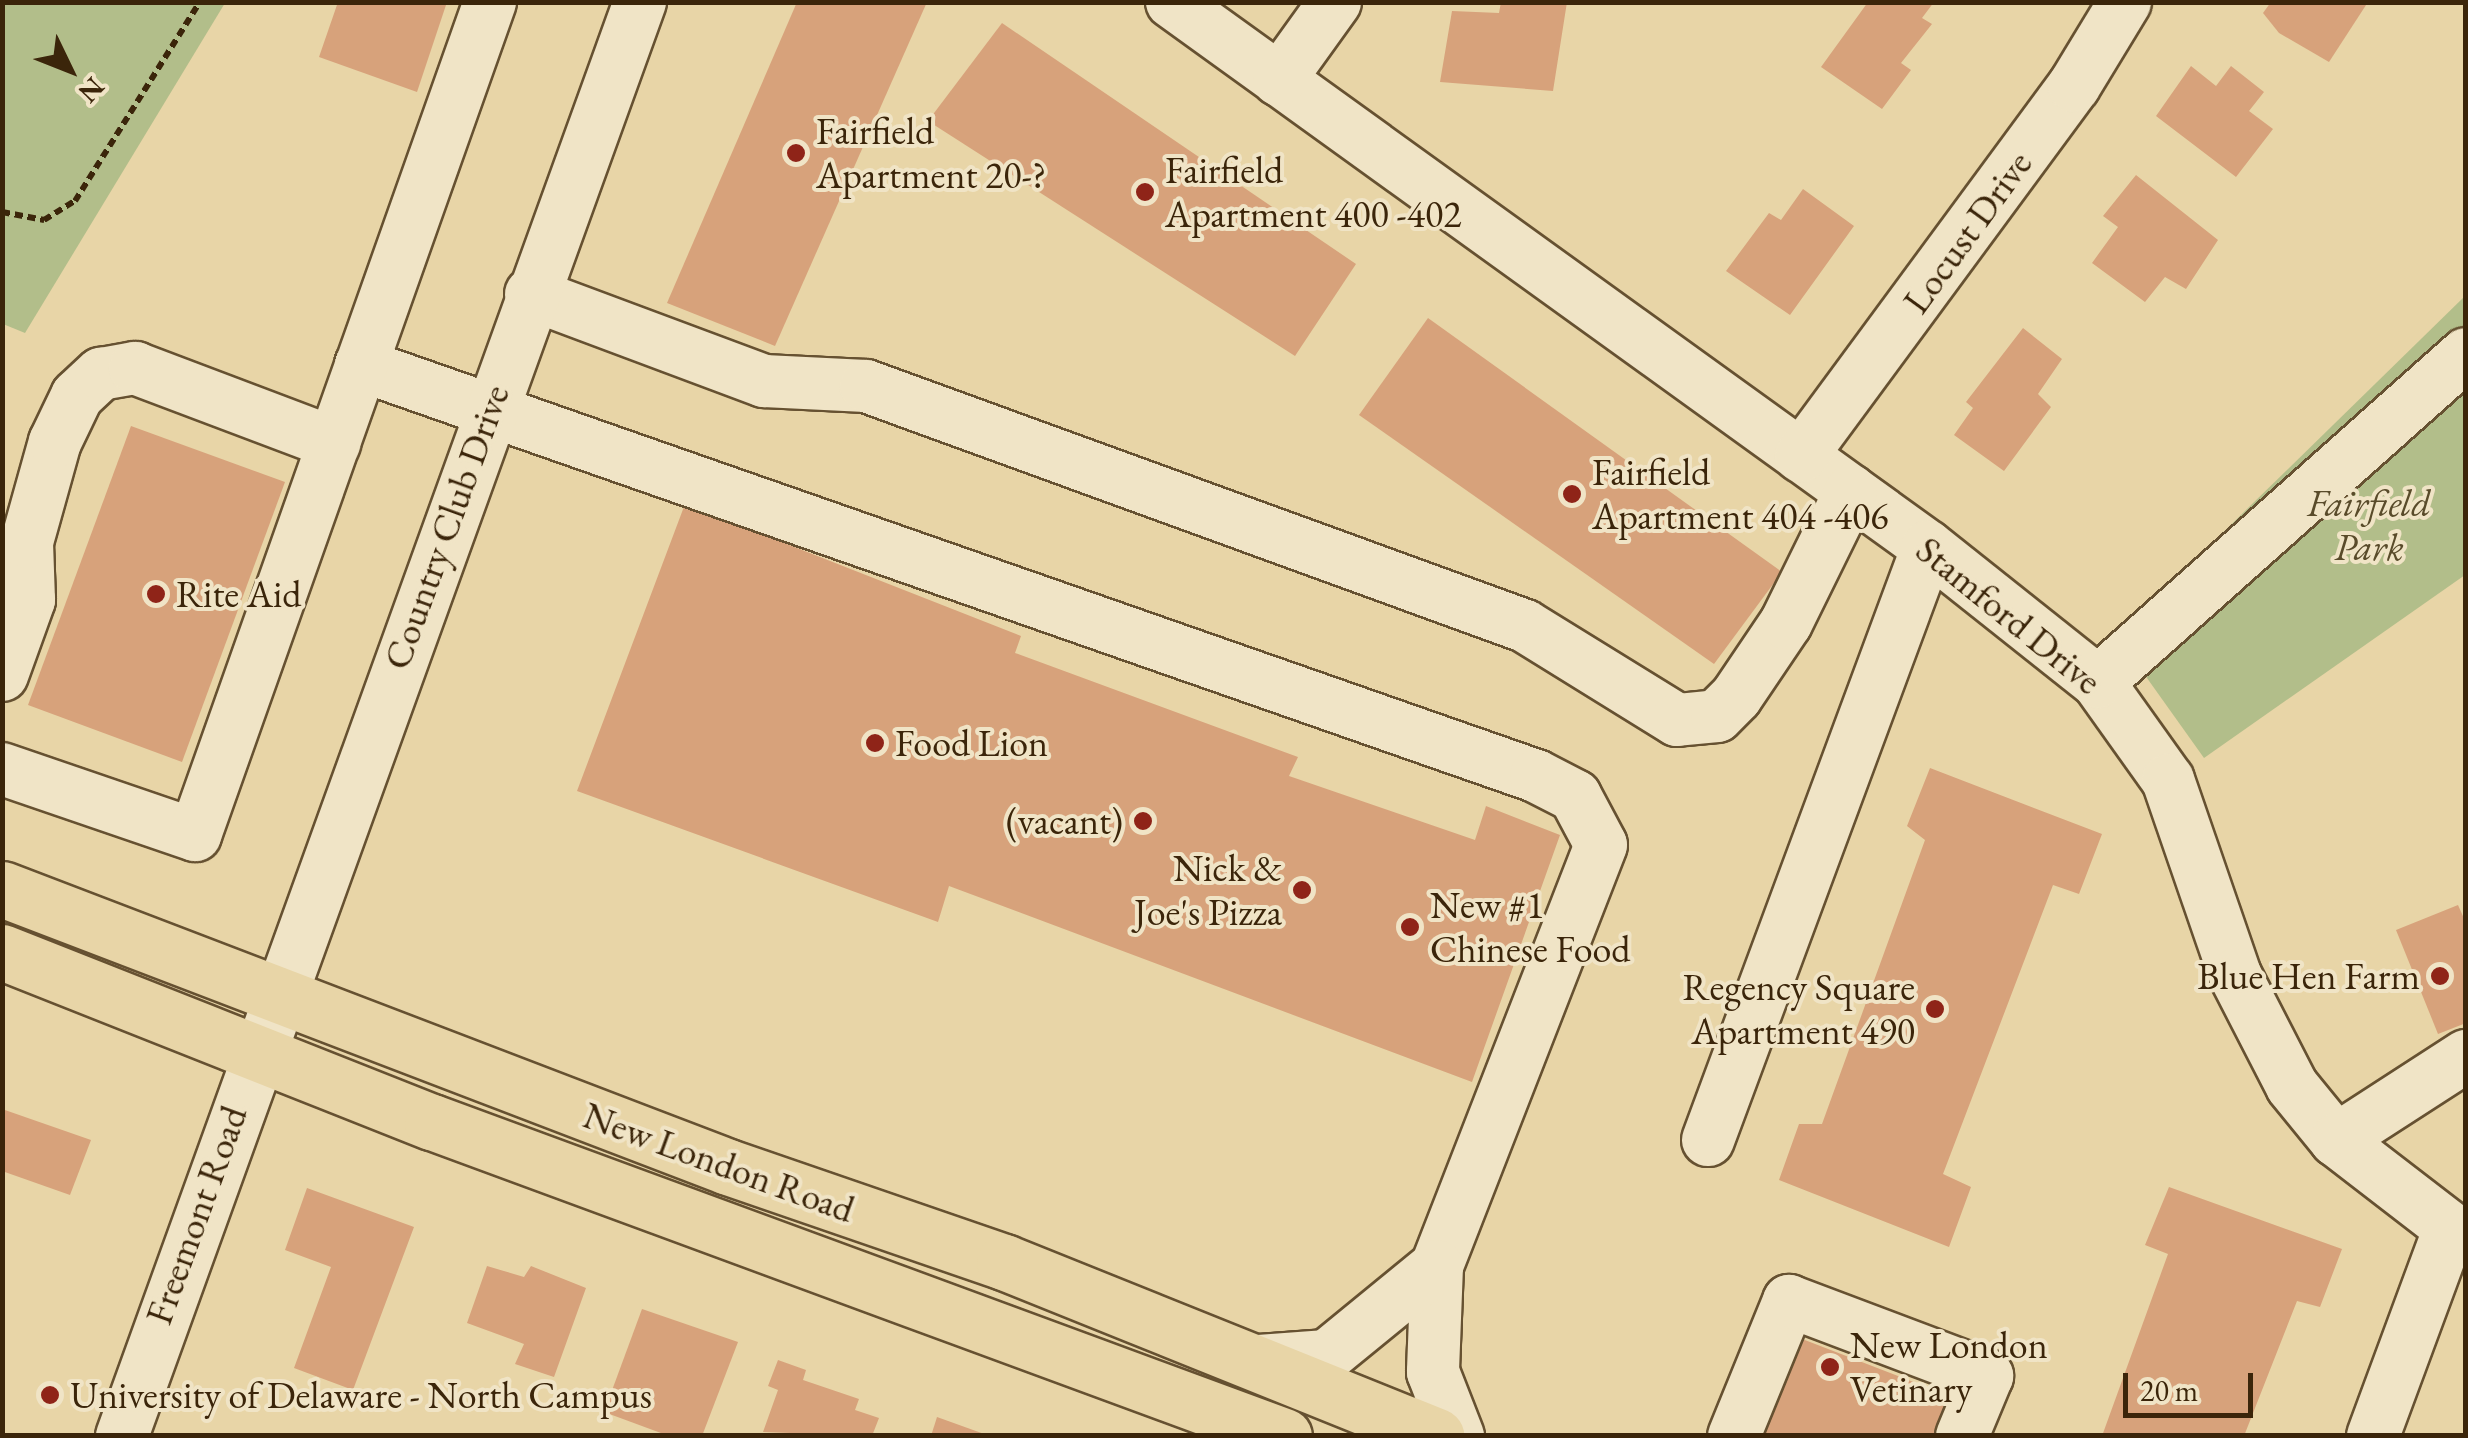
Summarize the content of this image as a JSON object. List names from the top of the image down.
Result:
{
  "streets": {
    "main road": ["New London Road"],
    "street": [
      "Locust Drive",
      "Country Club Drive",
      "Stamford Drive",
      "Freemont Road"
    ]
  },
  "crossings": [
    ["Locust Drive", "Stamford Drive"],
    ["Country Club Drive", "New London Road"],
    ["Country Club Drive", "Freemont Road"],
    ["New London Road", "Freemont Road"]
  ],
  "parks": ["Fairfield Park"],
  "places": [
    "Fairfield Apartment 20-?",
    "Fairfield Apartment 400 -402",
    "Fairfield Apartment 404 -406",
    "Rite Aid",
    "Food Lion",
    "(vacant)",
    "Nick & Joe's Pizza",
    "New #1 Chinese Food",
    "Blue Hen Farm",
    "Regency Square Apartment 490",
    "New London Vetinary",
    "University of Delaware - North Campus"
  ],
  "scale_bar": "20 m",
  "north": "bottom right"
}
